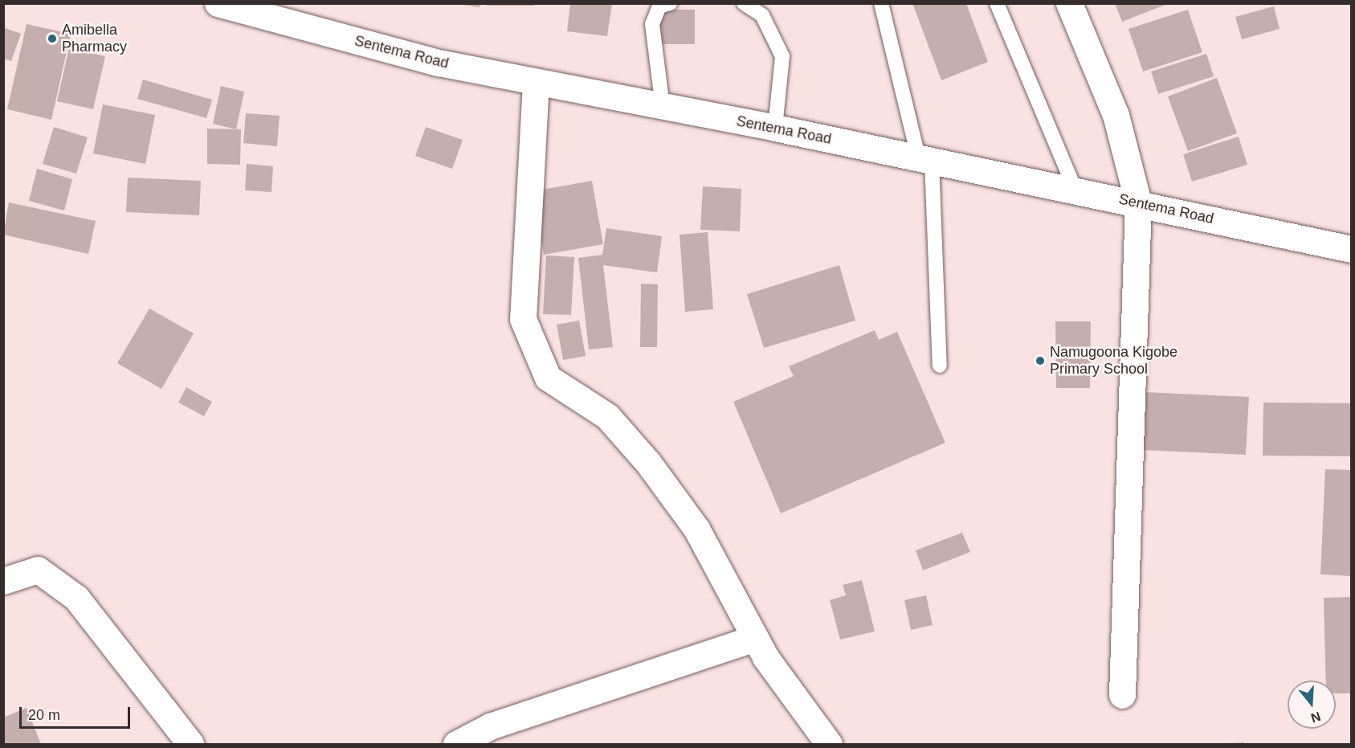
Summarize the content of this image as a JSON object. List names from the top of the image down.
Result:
{
  "streets": {
    "street": ["Sentema Road"]
  },
  "places": ["Amibella Pharmacy", "Namugoona Kigobe Primary School"],
  "scale_bar": "20 m",
  "north": "bottom"
}
